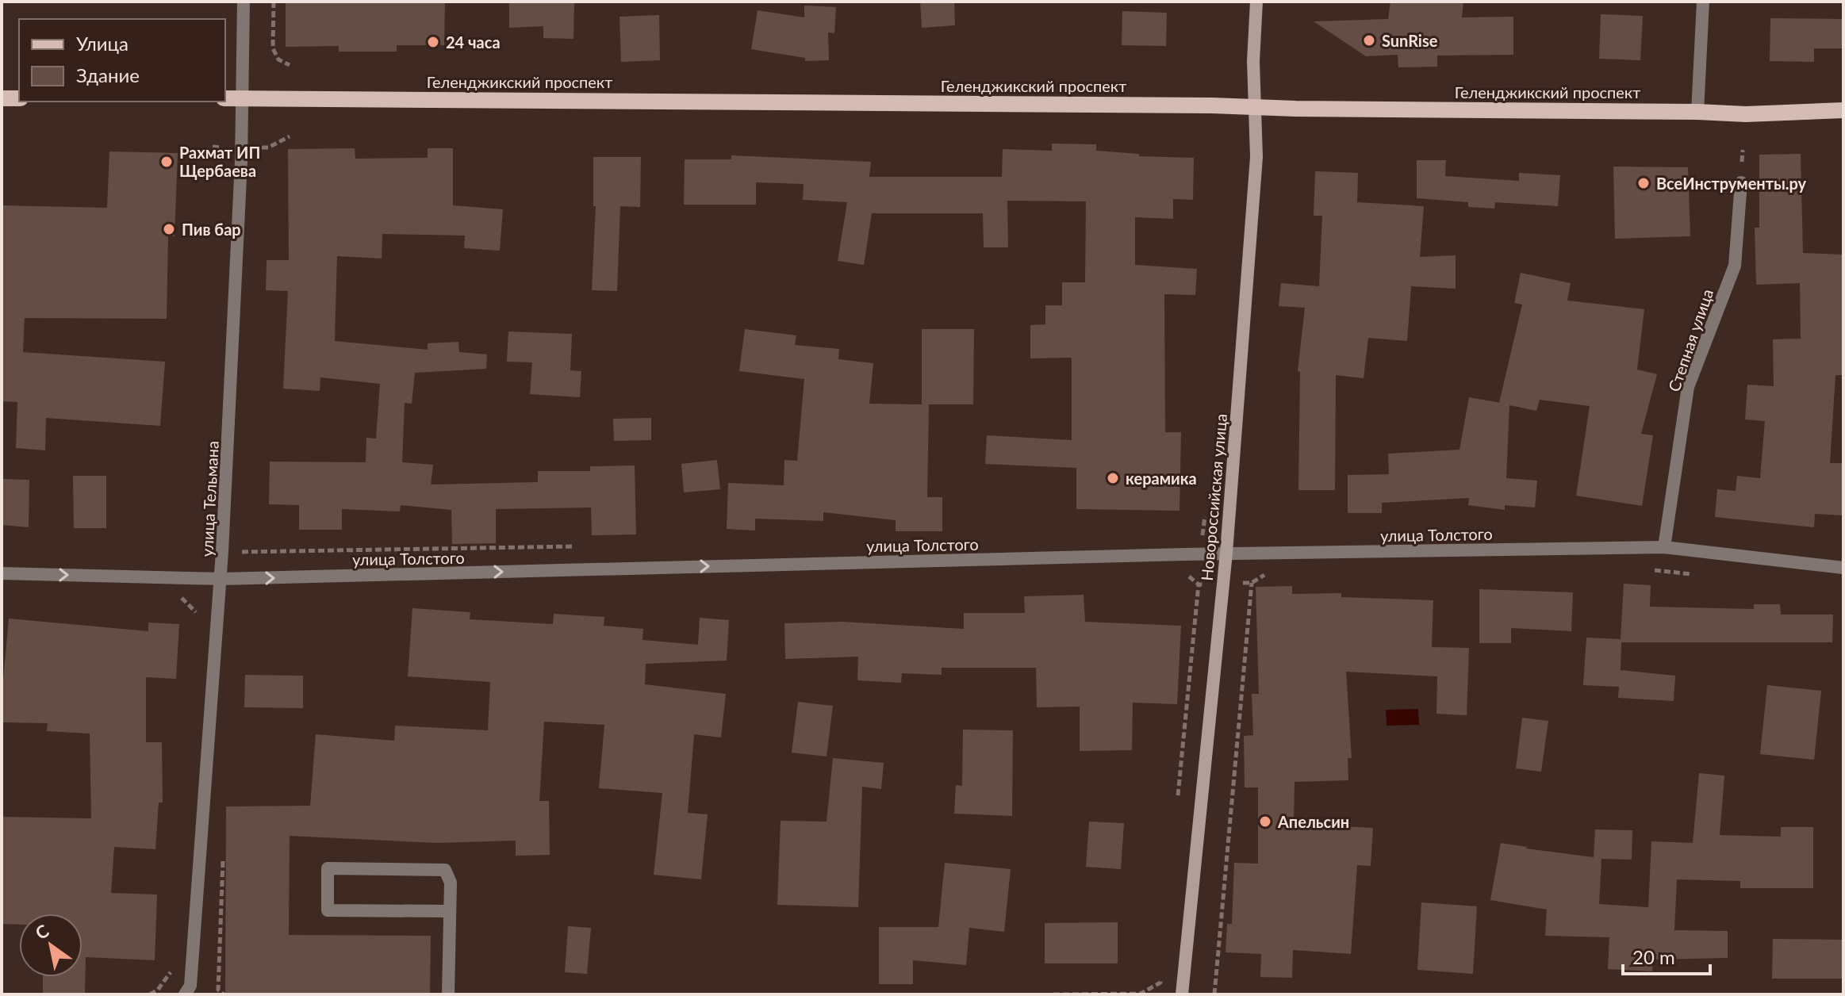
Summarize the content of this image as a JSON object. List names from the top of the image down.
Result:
{
  "streets": {
    "main road": ["Геленджикский проспект"],
    "street": [
      "Степная улица",
      "Новороссийская улица",
      "улица Тельмана",
      "улица Толстого"
    ]
  },
  "crossings": [
    ["Геленджикский проспект", "Новороссийская улица"],
    ["Геленджикский проспект", "улица Тельмана"],
    ["Степная улица", "улица Толстого"],
    ["Новороссийская улица", "улица Толстого"],
    ["улица Тельмана", "улица Толстого"]
  ],
  "one_way": ["улица Толстого"],
  "places": [
    "SunRise",
    "24 часа",
    "Рахмат ИП Щербаева",
    "ВсеИнструменты.ру",
    "Пив бар",
    "керамика",
    "Апельсин"
  ],
  "legend": ["Улица", "Здание"],
  "scale_bar": "20 m",
  "north": "top left"
}
